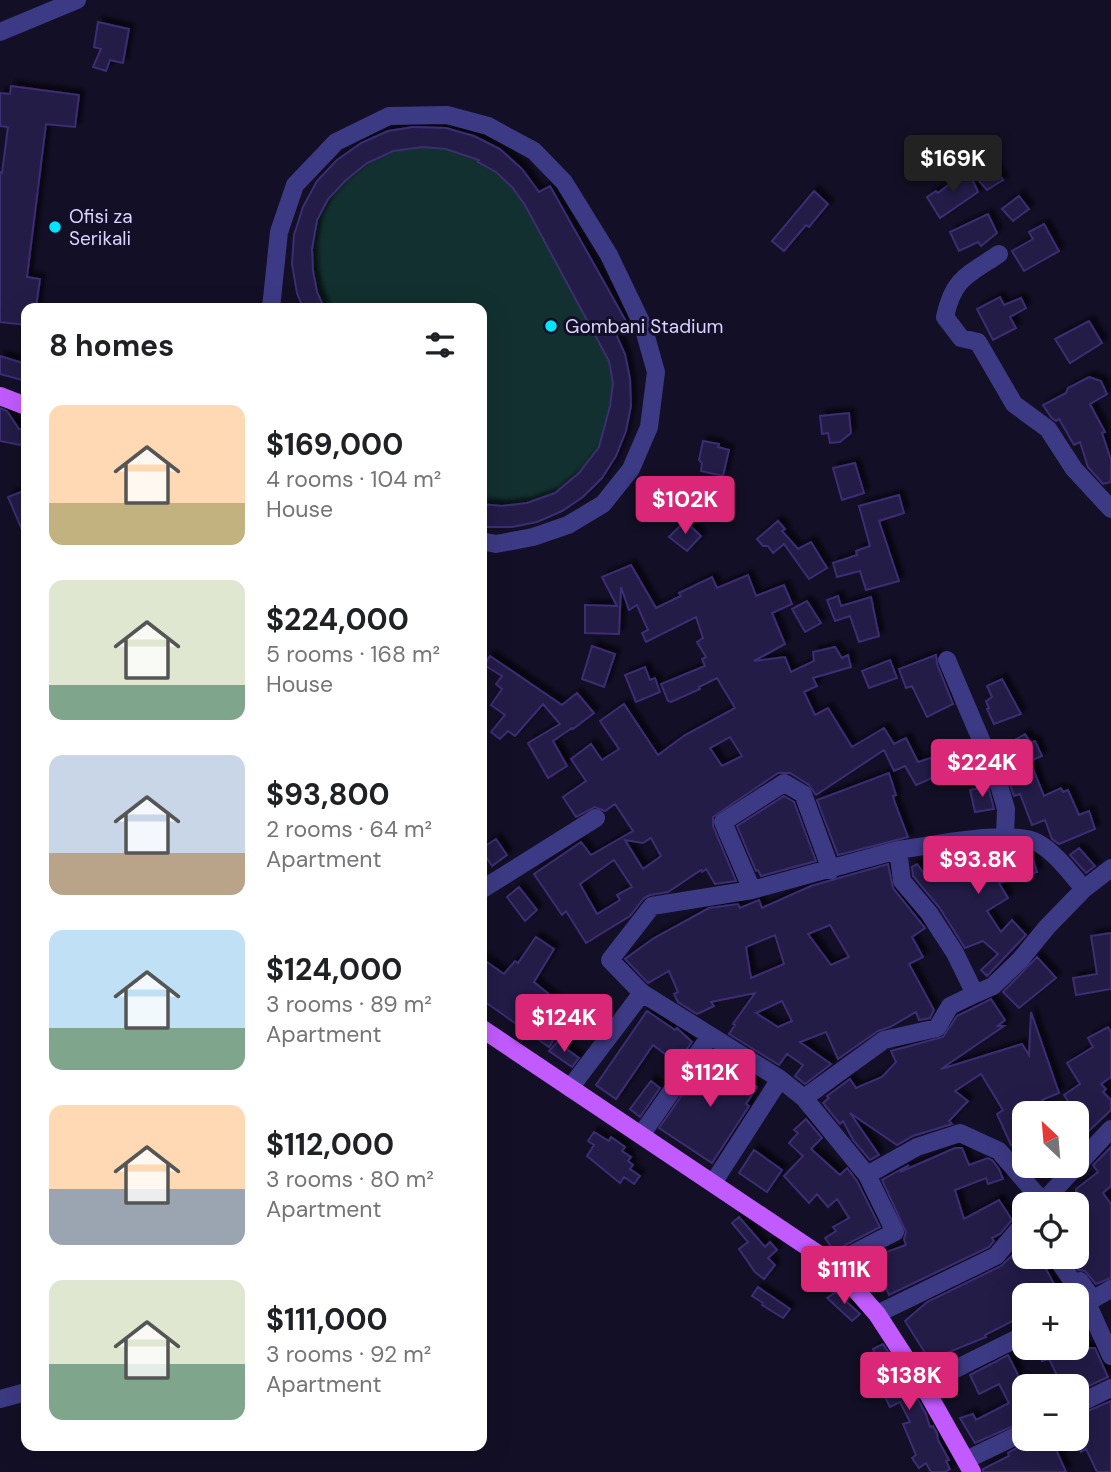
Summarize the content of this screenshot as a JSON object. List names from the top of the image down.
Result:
{
  "places": ["Ofisi za Serikali", "Gombani Stadium"],
  "north": "top left",
  "page": {
    "price": [
      "$169K",
      "$102K",
      "$224K",
      "$93.8K",
      "$124K",
      "$112K",
      "$111K",
      "$138K"
    ],
    "heading": "8 homes",
    "list": [
      {
        "name": "$169,000",
        "note": "4 rooms · 104 m² · House"
      },
      {
        "name": "$224,000",
        "note": "5 rooms · 168 m² · House"
      },
      {
        "name": "$93,800",
        "note": "2 rooms · 64 m² · Apartment"
      },
      {
        "name": "$124,000",
        "note": "3 rooms · 89 m² · Apartment"
      },
      {
        "name": "$112,000",
        "note": "3 rooms · 80 m² · Apartment"
      },
      {
        "name": "$111,000",
        "note": "3 rooms · 92 m² · Apartment"
      }
    ],
    "map_buttons": ["+", "−"]
  }
}
